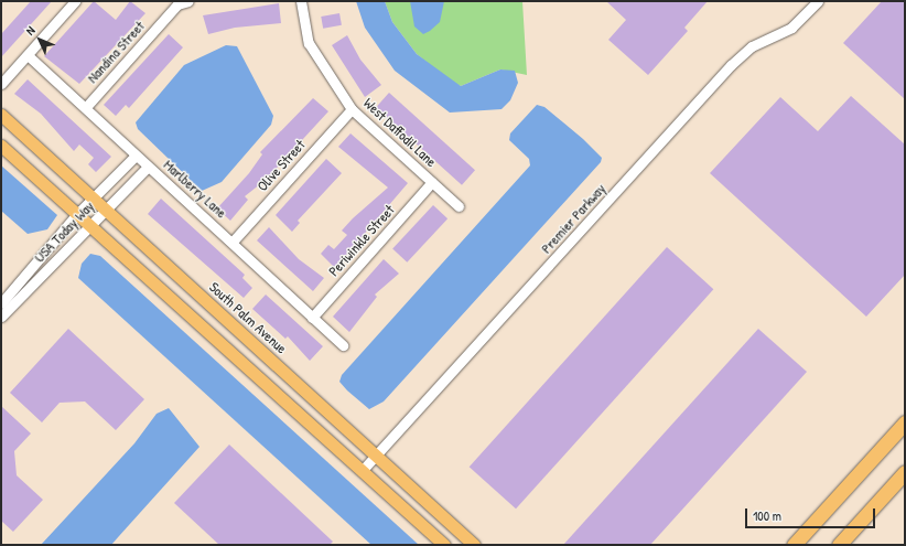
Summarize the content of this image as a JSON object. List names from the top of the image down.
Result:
{
  "streets": {
    "main road": ["South Palm Avenue"],
    "street": [
      "Nandina Street",
      "West Daffodil Lane",
      "Olive Street",
      "Marlberry Lane",
      "Premier Parkway",
      "USA Today Way",
      "Periwinkle Street"
    ]
  },
  "crossings": [
    ["Nandina Street", "Marlberry Lane"],
    ["West Daffodil Lane", "Olive Street"],
    ["West Daffodil Lane", "Periwinkle Street"],
    ["Olive Street", "Marlberry Lane"],
    ["Marlberry Lane", "USA Today Way"],
    ["Marlberry Lane", "Periwinkle Street"],
    ["Premier Parkway", "South Palm Avenue"],
    ["USA Today Way", "South Palm Avenue"]
  ],
  "scale_bar": "100 m",
  "north": "top left"
}
